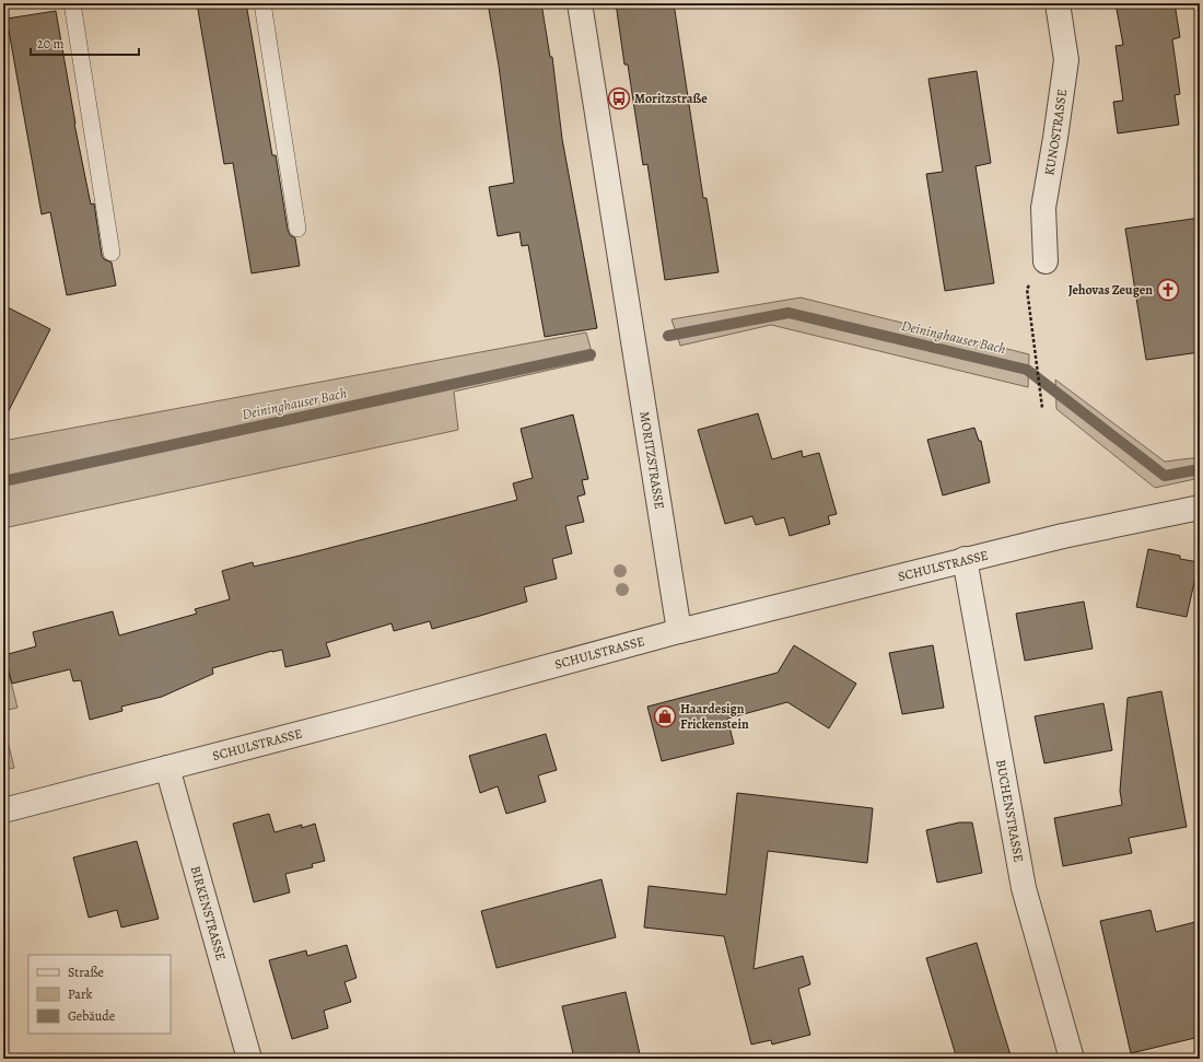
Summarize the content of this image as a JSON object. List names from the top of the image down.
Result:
{
  "streets": {
    "street": [
      "KUNOSTRASSE",
      "MORITZSTRASSE",
      "SCHULSTRASSE",
      "BUCHENSTRASSE",
      "BIRKENSTRASSE"
    ]
  },
  "crossings": [
    ["MORITZSTRASSE", "SCHULSTRASSE"],
    ["SCHULSTRASSE", "BUCHENSTRASSE"],
    ["SCHULSTRASSE", "BIRKENSTRASSE"]
  ],
  "water": ["Deininghauser Bach"],
  "places": {
    "bus stop": ["Moritzstraße"],
    "church": ["Jehovas Zeugen"],
    "shop": ["Haardesign Frickenstein"]
  },
  "legend": ["Straße", "Park", "Gebäude"],
  "scale_bar": "20 m"
}
